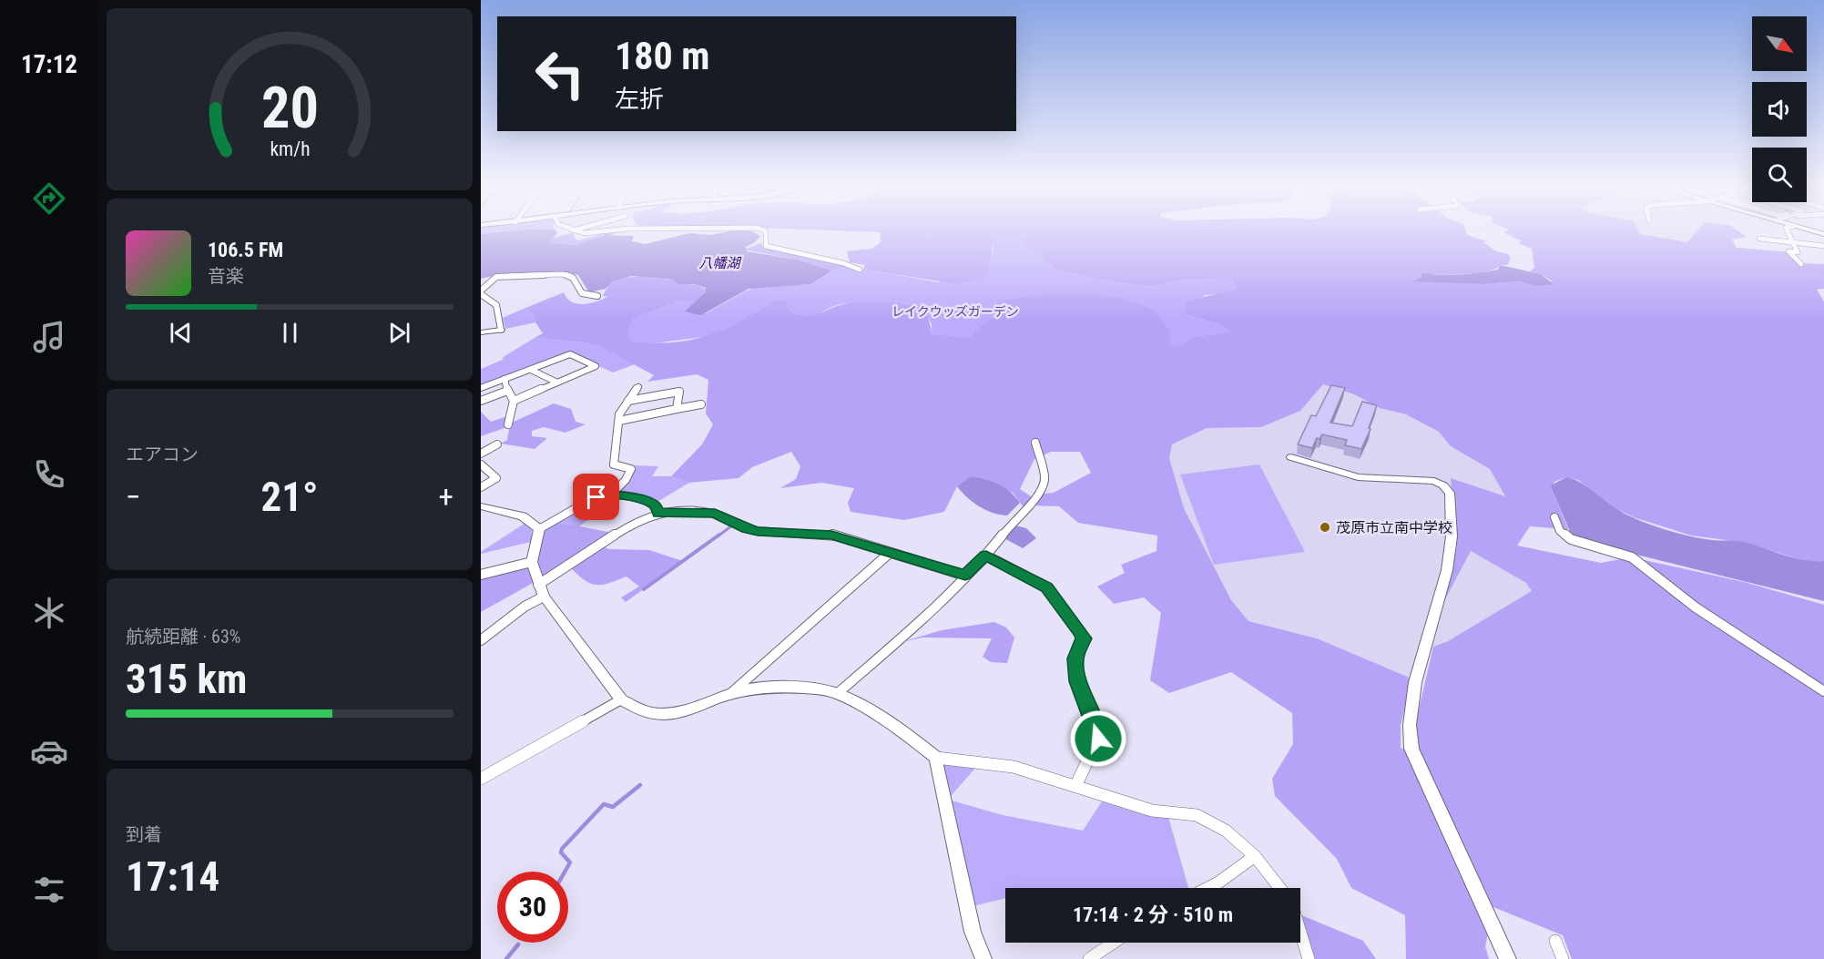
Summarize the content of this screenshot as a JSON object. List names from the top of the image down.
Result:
{
  "water": ["八幡湖"],
  "parks": ["レイクウッズガーデン"],
  "places": ["茂原市立南中学校"],
  "north": "bottom right",
  "page": {
    "tabs": "17:12",
    "turn": ["180 m", "左折"],
    "song": ["106.5 FM", "音楽"],
    "tile": [
      "エアコン",
      ["航続距離 · 63%", "315 km"],
      ["到着", "17:14"]
    ],
    "heat": ["−", "21°", "+"],
    "limit": "30",
    "trip": "17:14 · 2 分 · 510 m",
    "gauge": ["20", "km/h"]
  }
}
